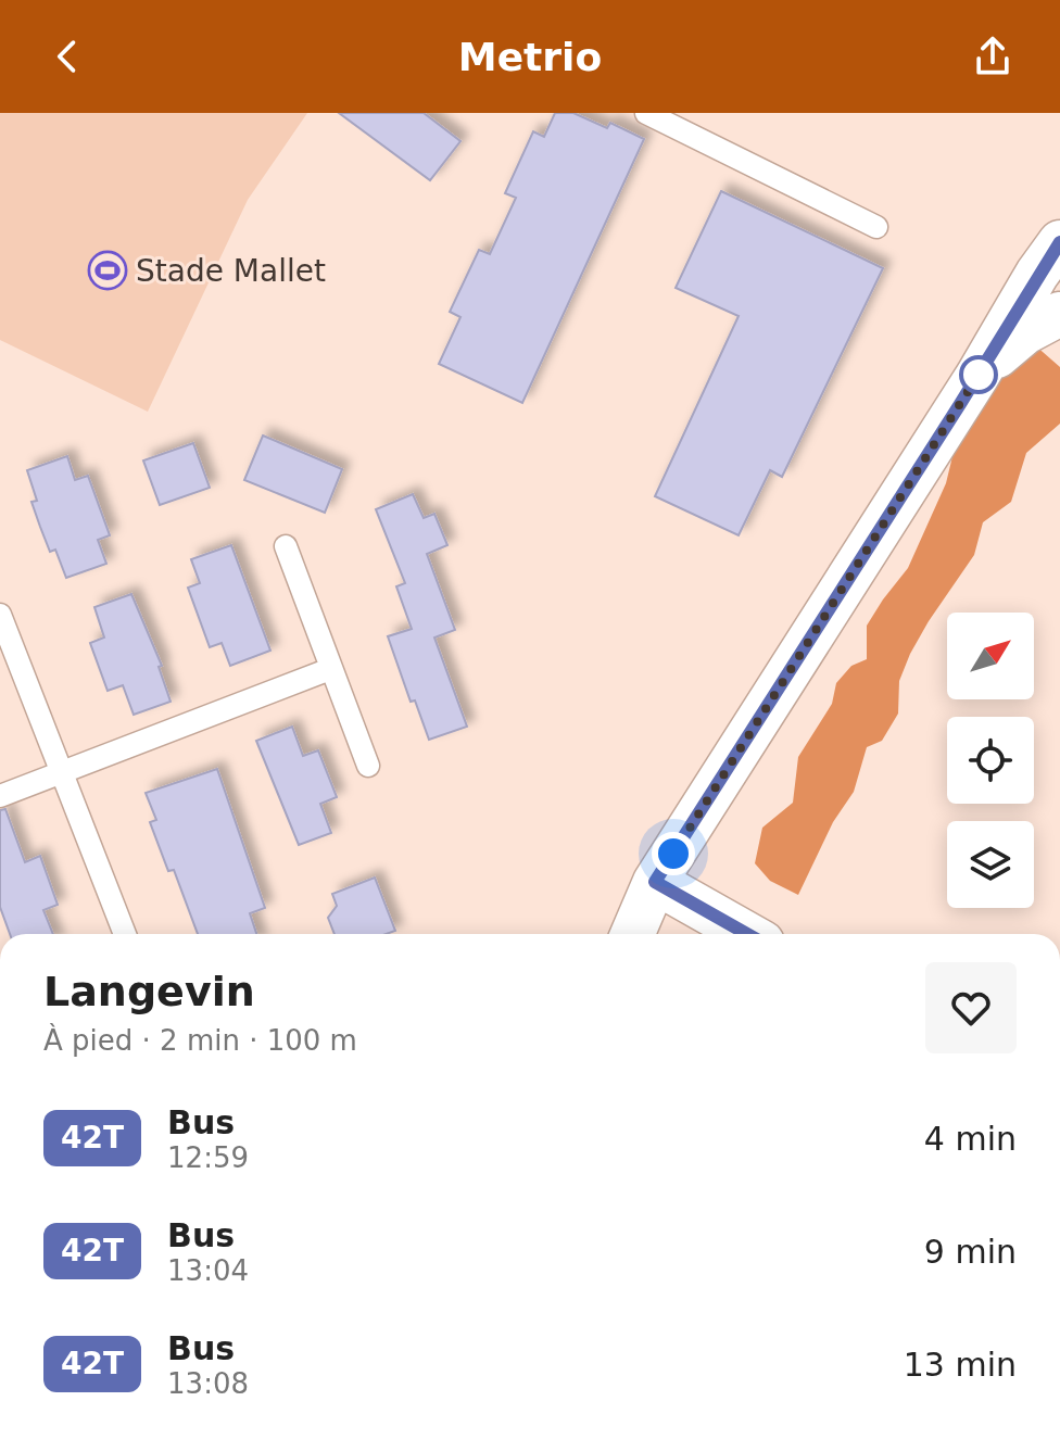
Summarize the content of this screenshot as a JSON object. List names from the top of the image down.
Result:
{
  "places": {
    "sports": ["Stade Mallet"]
  },
  "lines": ["bus line 42T"],
  "north": "top right",
  "page": {
    "header": "Metrio",
    "heading": ["Langevin", "À pied · 2 min · 100 m"],
    "list": [
      {
        "mark": "42T",
        "name": "Bus",
        "note": "12:59",
        "value": "4 min"
      },
      {
        "mark": "42T",
        "name": "Bus",
        "note": "13:04",
        "value": "9 min"
      },
      {
        "mark": "42T",
        "name": "Bus",
        "note": "13:08",
        "value": "13 min"
      }
    ]
  }
}
